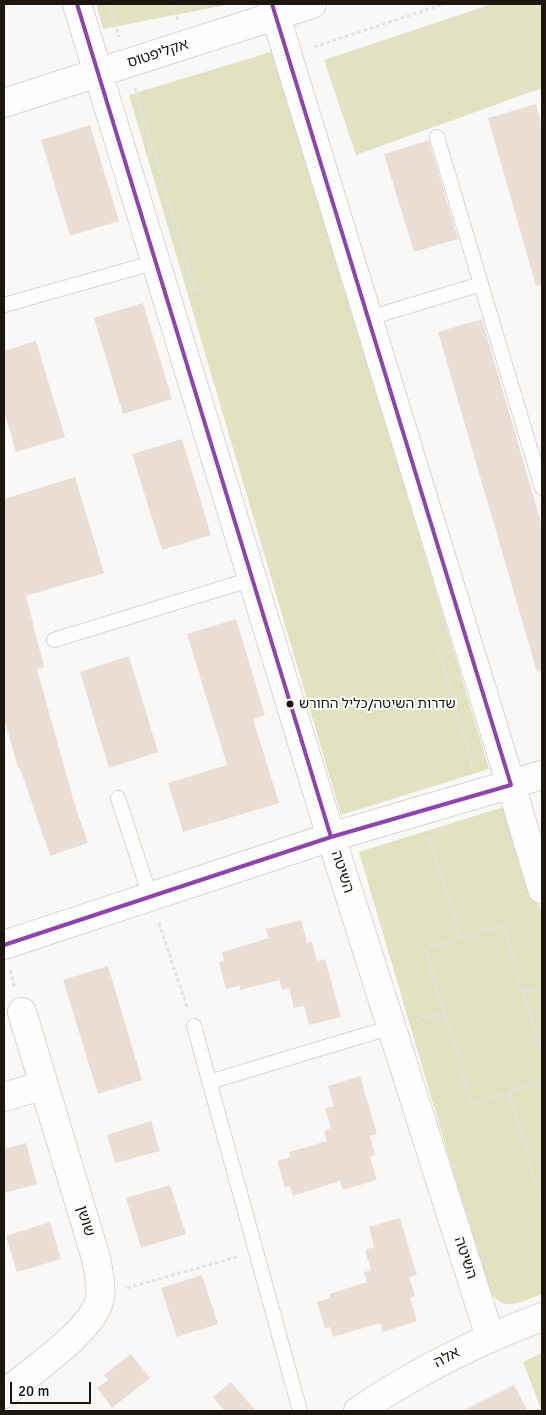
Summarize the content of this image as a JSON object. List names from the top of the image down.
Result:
{
  "streets": {
    "street": [
      "אקליפטוס",
      "השיטה",
      "שושן",
      "אלה"
    ]
  },
  "crossings": [
    ["אקליפטוס", "השיטה"],
    ["השיטה", "אלה"]
  ],
  "places": ["שדרות השיטה/כליל החורש"],
  "scale_bar": "20 m"
}
